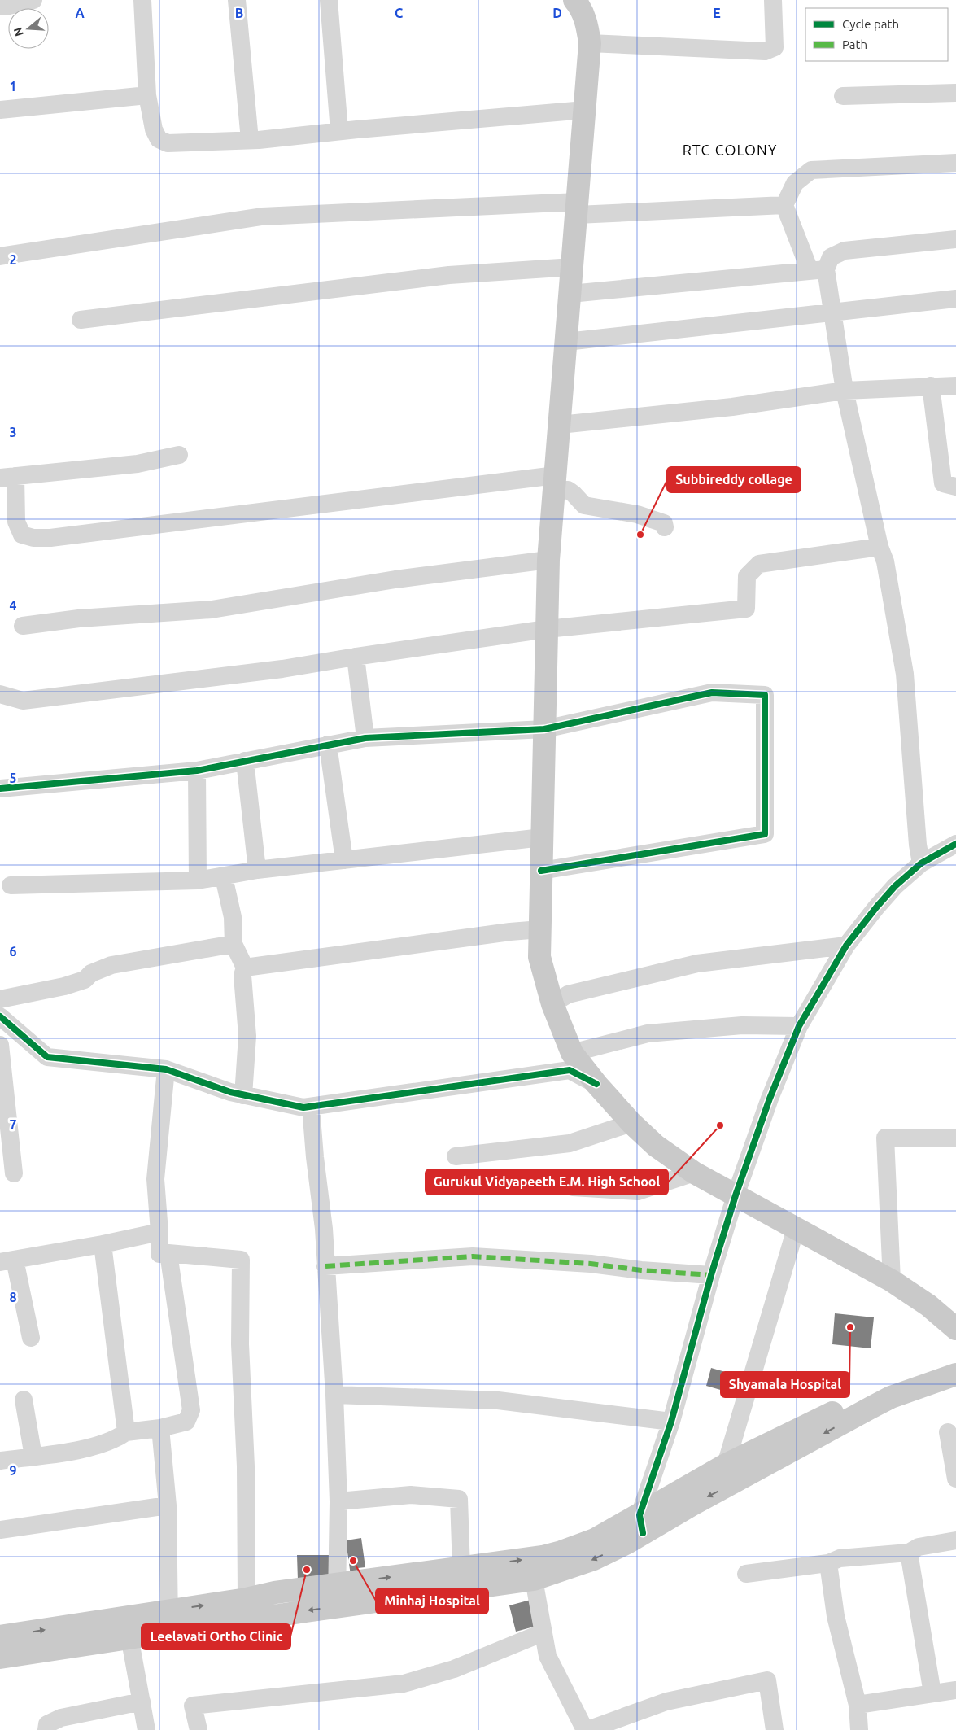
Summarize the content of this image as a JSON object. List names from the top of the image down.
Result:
{
  "districts": ["RTC COLONY"],
  "places": [
    "Subbireddy collage",
    "Gurukul Vidyapeeth E.M. High School",
    "Shyamala Hospital",
    "Minhaj Hospital",
    "Leelavati Ortho Clinic"
  ],
  "legend": ["Cycle path", "Path"],
  "north": "left",
  "grid": {
    "columns": [
      "A",
      "B",
      "C",
      "D",
      "E"
    ],
    "rows": [
      "1",
      "2",
      "3",
      "4",
      "5",
      "6",
      "7",
      "8",
      "9"
    ]
  }
}
